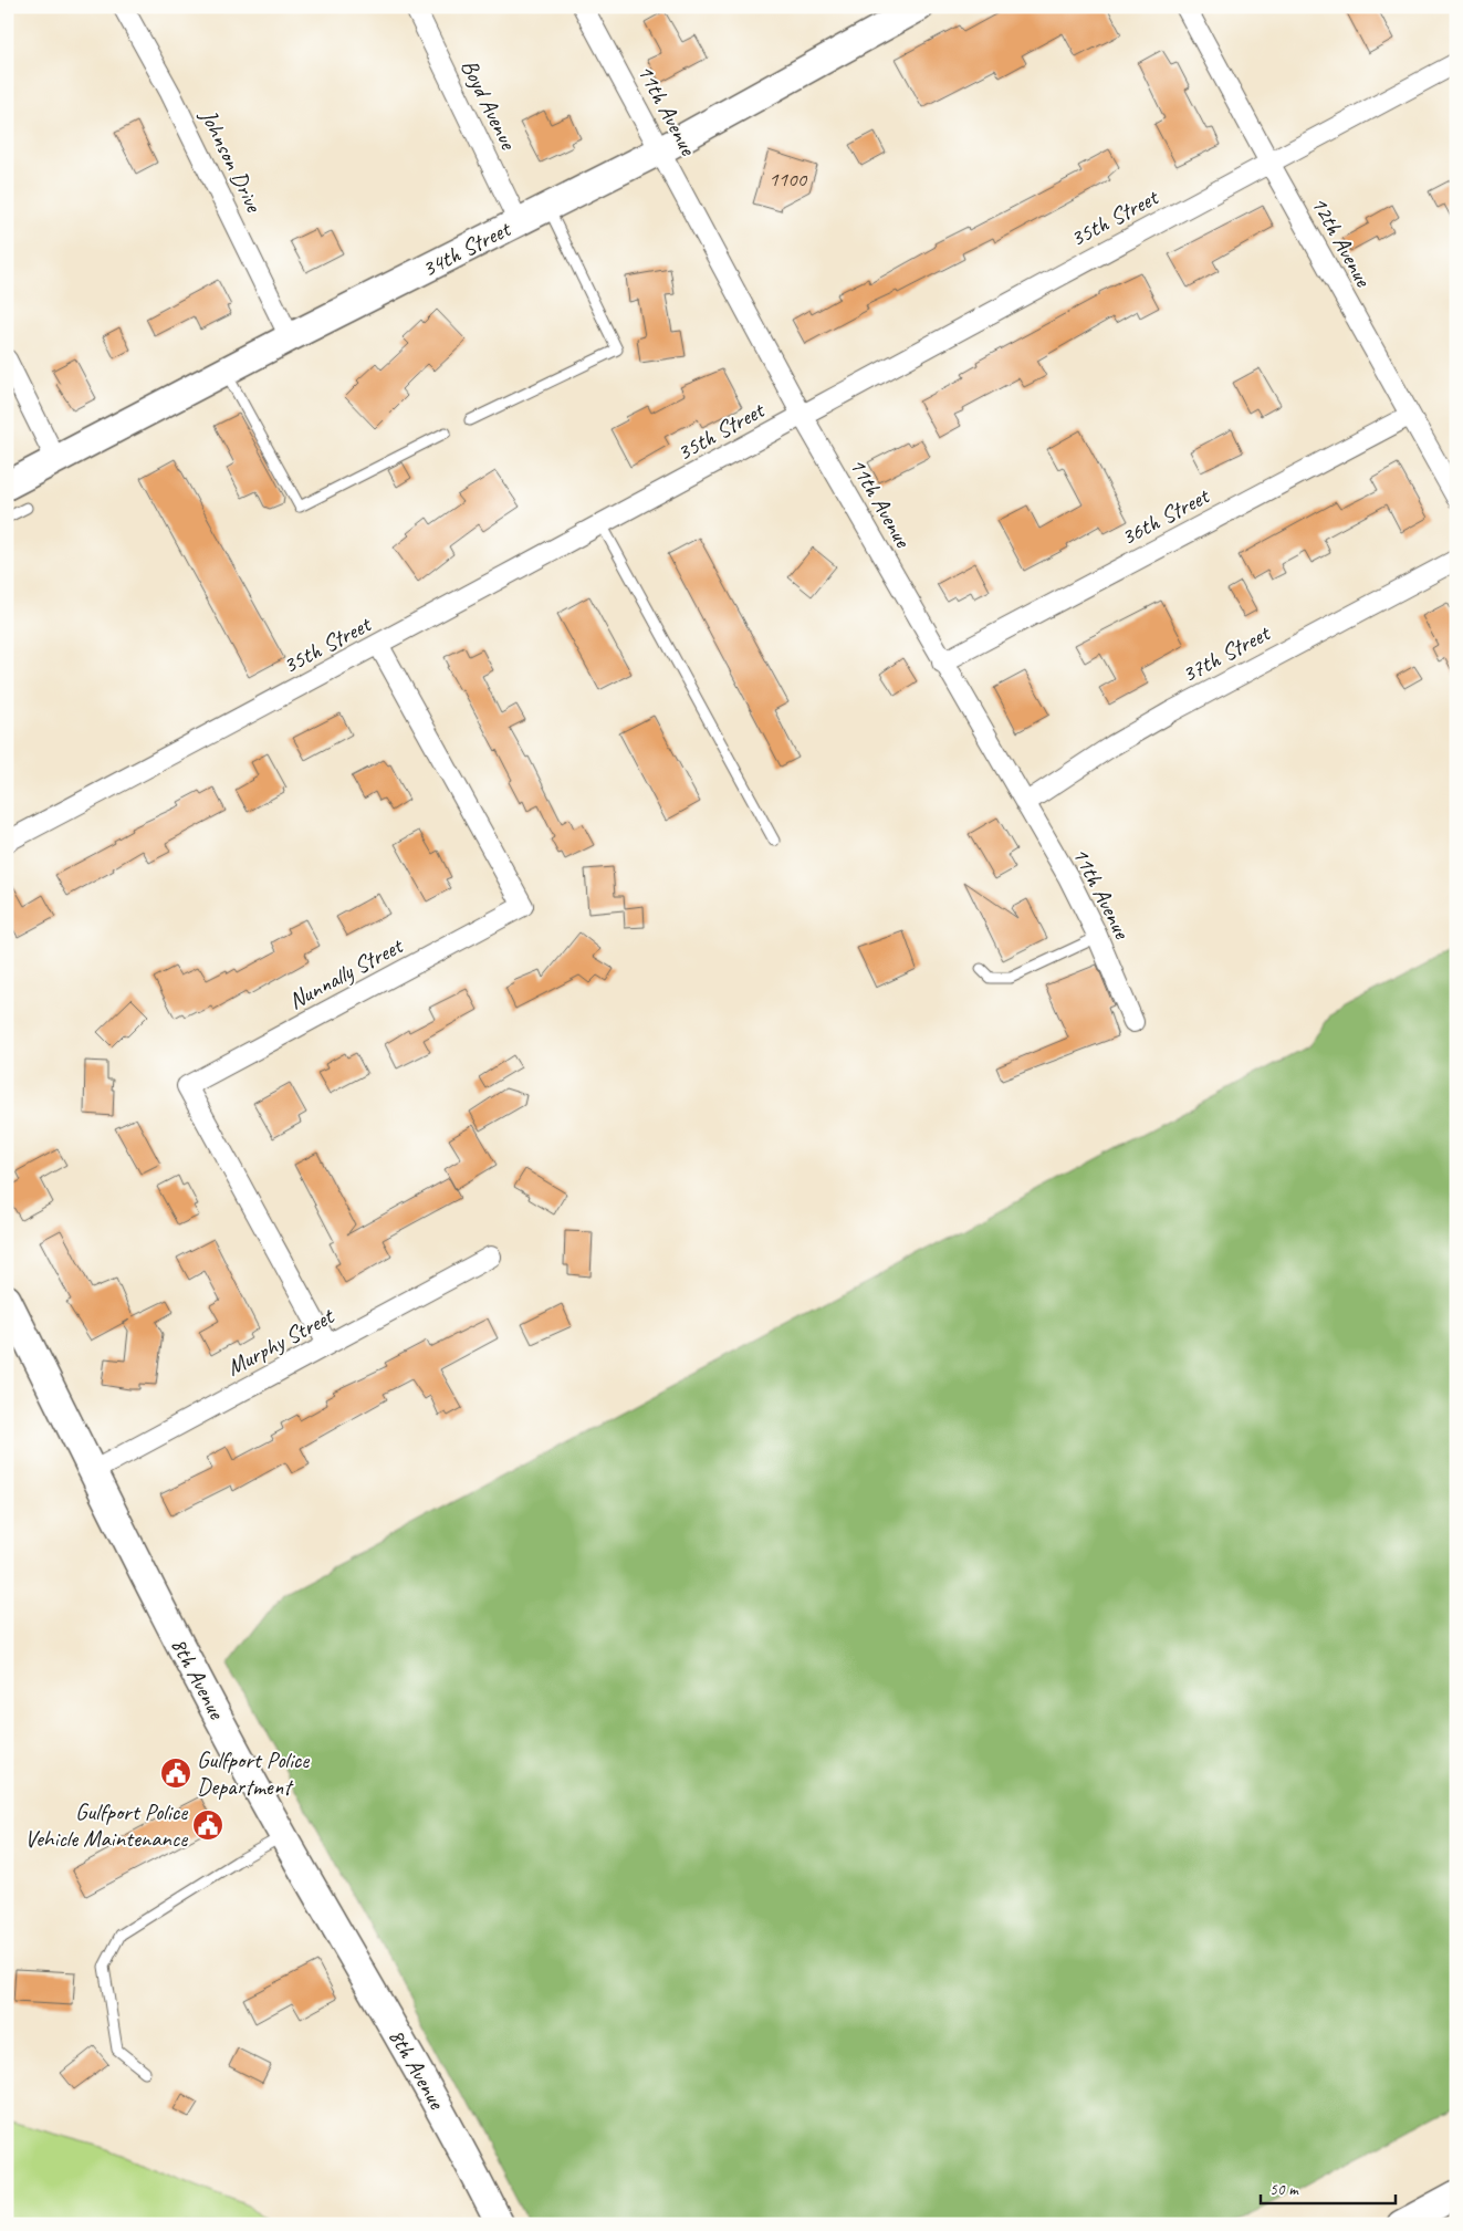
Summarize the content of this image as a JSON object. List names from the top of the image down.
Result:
{
  "streets": {
    "street": [
      "Boyd Avenue",
      "11th Avenue",
      "Johnson Drive",
      "35th Street",
      "12th Avenue",
      "34th Street",
      "36th Street",
      "37th Street",
      "Nunnally Street",
      "Murphy Street",
      "8th Avenue"
    ]
  },
  "crossings": [
    ["Boyd Avenue", "34th Street"],
    ["11th Avenue", "35th Street"],
    ["11th Avenue", "34th Street"],
    ["11th Avenue", "36th Street"],
    ["11th Avenue", "37th Street"],
    ["Johnson Drive", "34th Street"],
    ["35th Street", "12th Avenue"],
    ["35th Street", "Nunnally Street"],
    ["12th Avenue", "36th Street"],
    ["Nunnally Street", "Murphy Street"],
    ["Murphy Street", "8th Avenue"]
  ],
  "places": {
    "public building": ["Gulfport Police Department", "Gulfport Police Vehicle Maintenance"]
  },
  "house_numbers": ["1100"],
  "scale_bar": "50 m"
}
